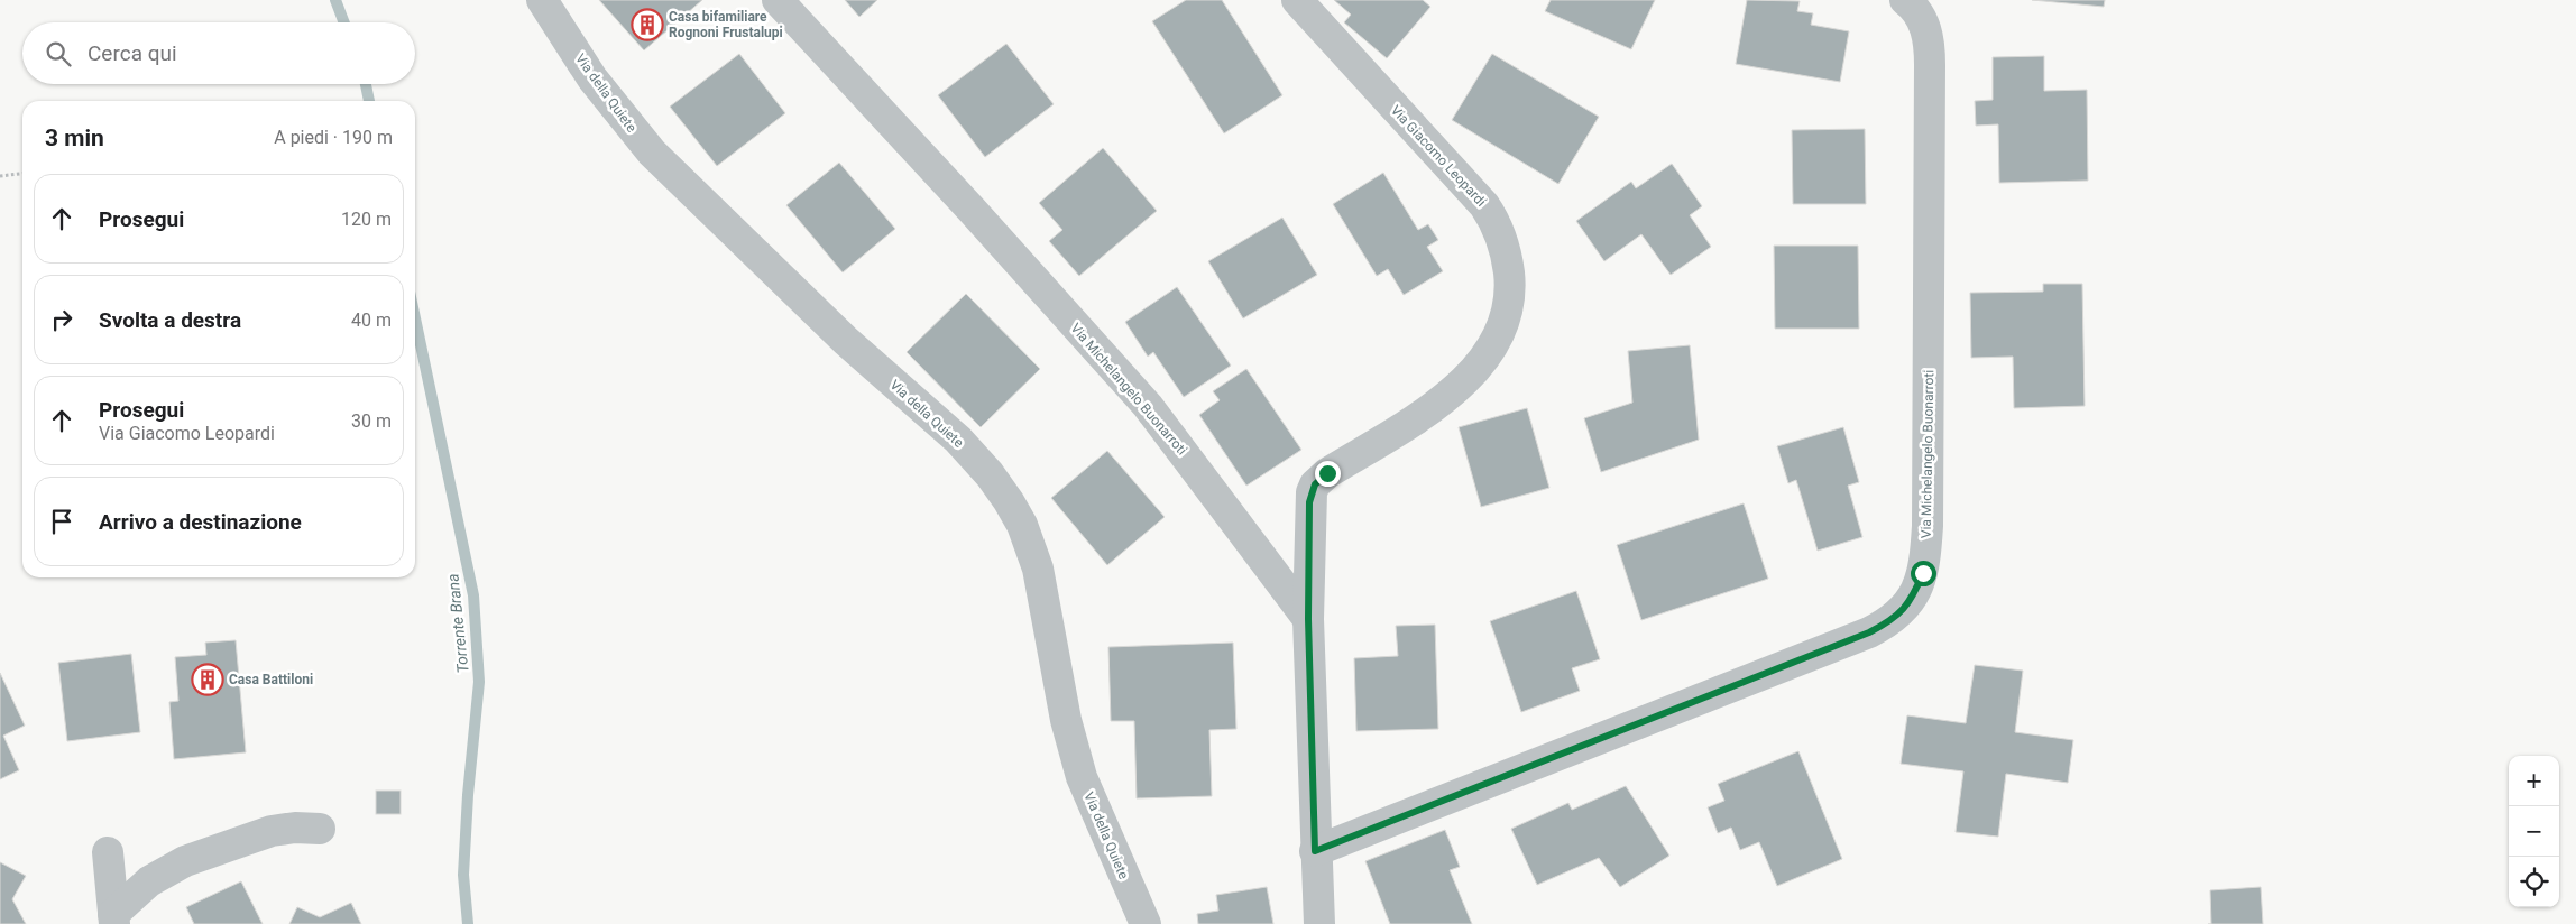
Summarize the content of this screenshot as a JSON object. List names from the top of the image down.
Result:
{
  "streets": {
    "street": ["Via della Quiete", "Via Giacomo Leopardi", "Via Michelangelo Buonarroti"]
  },
  "crossings": [
    ["Via Giacomo Leopardi", "Via Michelangelo Buonarroti"]
  ],
  "water": ["Torrente Brana"],
  "places": {
    "building": ["Casa bifamiliare Rognoni Frustalupi", "Casa Battiloni"]
  },
  "page": {
    "search": "Cerca qui",
    "heading": ["3 min", "A piedi · 190 m"],
    "list": [
      ["Prosegui", "120 m"],
      ["Svolta a destra", "40 m"],
      ["Prosegui", "Via Giacomo Leopardi", "30 m"],
      "Arrivo a destinazione"
    ],
    "map_buttons": ["+", "−"]
  }
}
